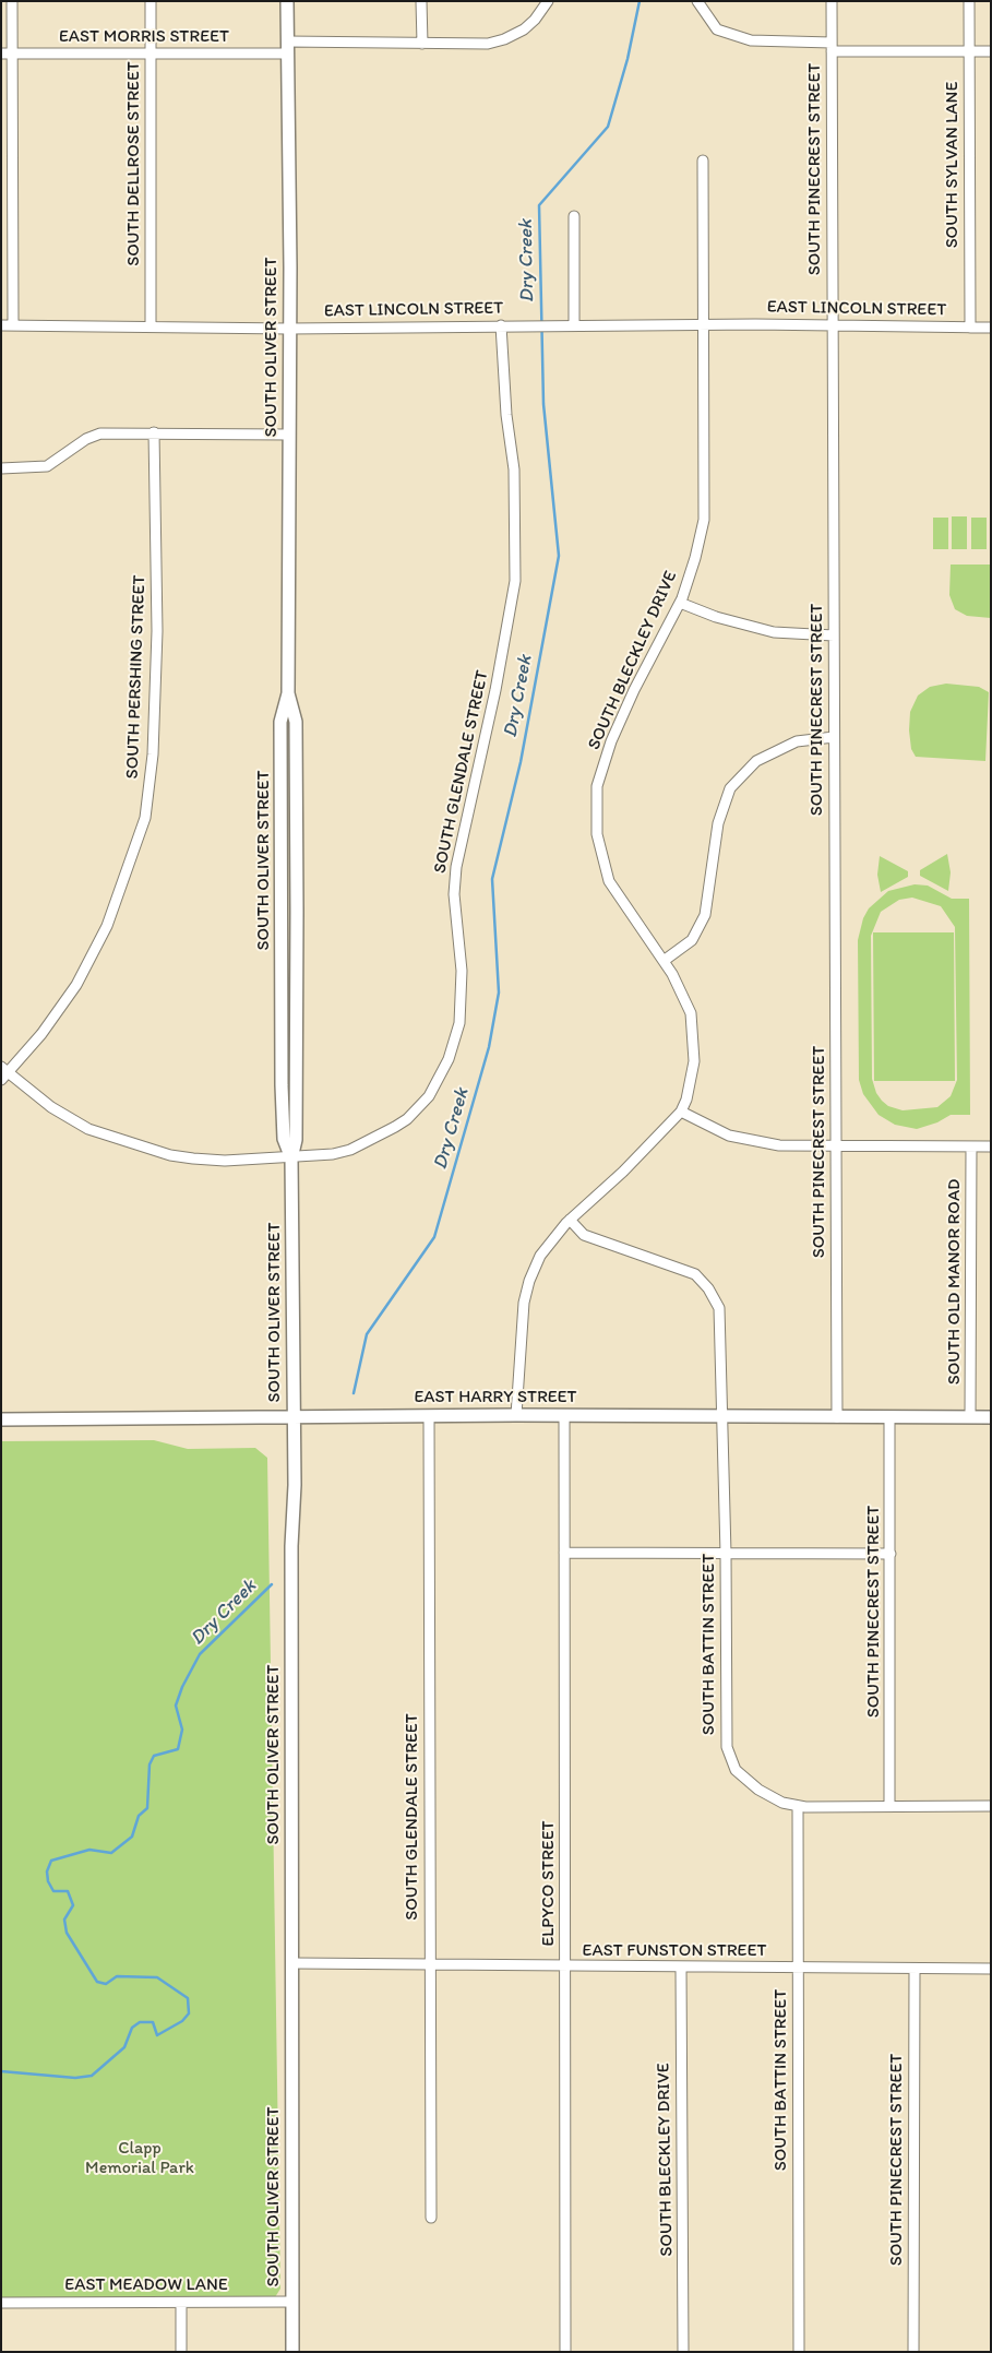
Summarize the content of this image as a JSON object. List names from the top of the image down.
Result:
{
  "streets": {
    "main road": ["SOUTH OLIVER STREET", "EAST HARRY STREET"],
    "street": [
      "EAST MORRIS STREET",
      "SOUTH DELLROSE STREET",
      "SOUTH SYLVAN LANE",
      "SOUTH PINECREST STREET",
      "EAST LINCOLN STREET",
      "SOUTH BLECKLEY DRIVE",
      "SOUTH PERSHING STREET",
      "SOUTH GLENDALE STREET",
      "SOUTH OLD MANOR ROAD",
      "SOUTH BATTIN STREET",
      "ELPYCO STREET",
      "EAST FUNSTON STREET",
      "EAST MEADOW LANE"
    ]
  },
  "crossings": [
    ["EAST MORRIS STREET", "SOUTH DELLROSE STREET"],
    ["EAST MORRIS STREET", "SOUTH OLIVER STREET"],
    ["SOUTH DELLROSE STREET", "EAST LINCOLN STREET"],
    ["SOUTH SYLVAN LANE", "EAST LINCOLN STREET"],
    ["SOUTH PINECREST STREET", "EAST LINCOLN STREET"],
    ["SOUTH PINECREST STREET", "EAST HARRY STREET"],
    ["SOUTH PINECREST STREET", "EAST FUNSTON STREET"],
    ["EAST LINCOLN STREET", "SOUTH OLIVER STREET"],
    ["EAST LINCOLN STREET", "SOUTH BLECKLEY DRIVE"],
    ["EAST LINCOLN STREET", "SOUTH GLENDALE STREET"],
    ["SOUTH OLIVER STREET", "SOUTH GLENDALE STREET"],
    ["SOUTH OLIVER STREET", "EAST HARRY STREET"],
    ["SOUTH OLIVER STREET", "EAST FUNSTON STREET"],
    ["SOUTH OLIVER STREET", "EAST MEADOW LANE"],
    ["SOUTH BLECKLEY DRIVE", "EAST HARRY STREET"],
    ["SOUTH BLECKLEY DRIVE", "SOUTH BATTIN STREET"],
    ["SOUTH BLECKLEY DRIVE", "EAST FUNSTON STREET"],
    ["SOUTH PERSHING STREET", "SOUTH GLENDALE STREET"],
    ["SOUTH GLENDALE STREET", "EAST HARRY STREET"],
    ["SOUTH GLENDALE STREET", "EAST FUNSTON STREET"],
    ["SOUTH OLD MANOR ROAD", "EAST HARRY STREET"],
    ["EAST HARRY STREET", "SOUTH BATTIN STREET"],
    ["EAST HARRY STREET", "ELPYCO STREET"],
    ["SOUTH BATTIN STREET", "EAST FUNSTON STREET"],
    ["ELPYCO STREET", "EAST FUNSTON STREET"]
  ],
  "water": ["Dry Creek"],
  "parks": ["Clapp Memorial Park"]
}
